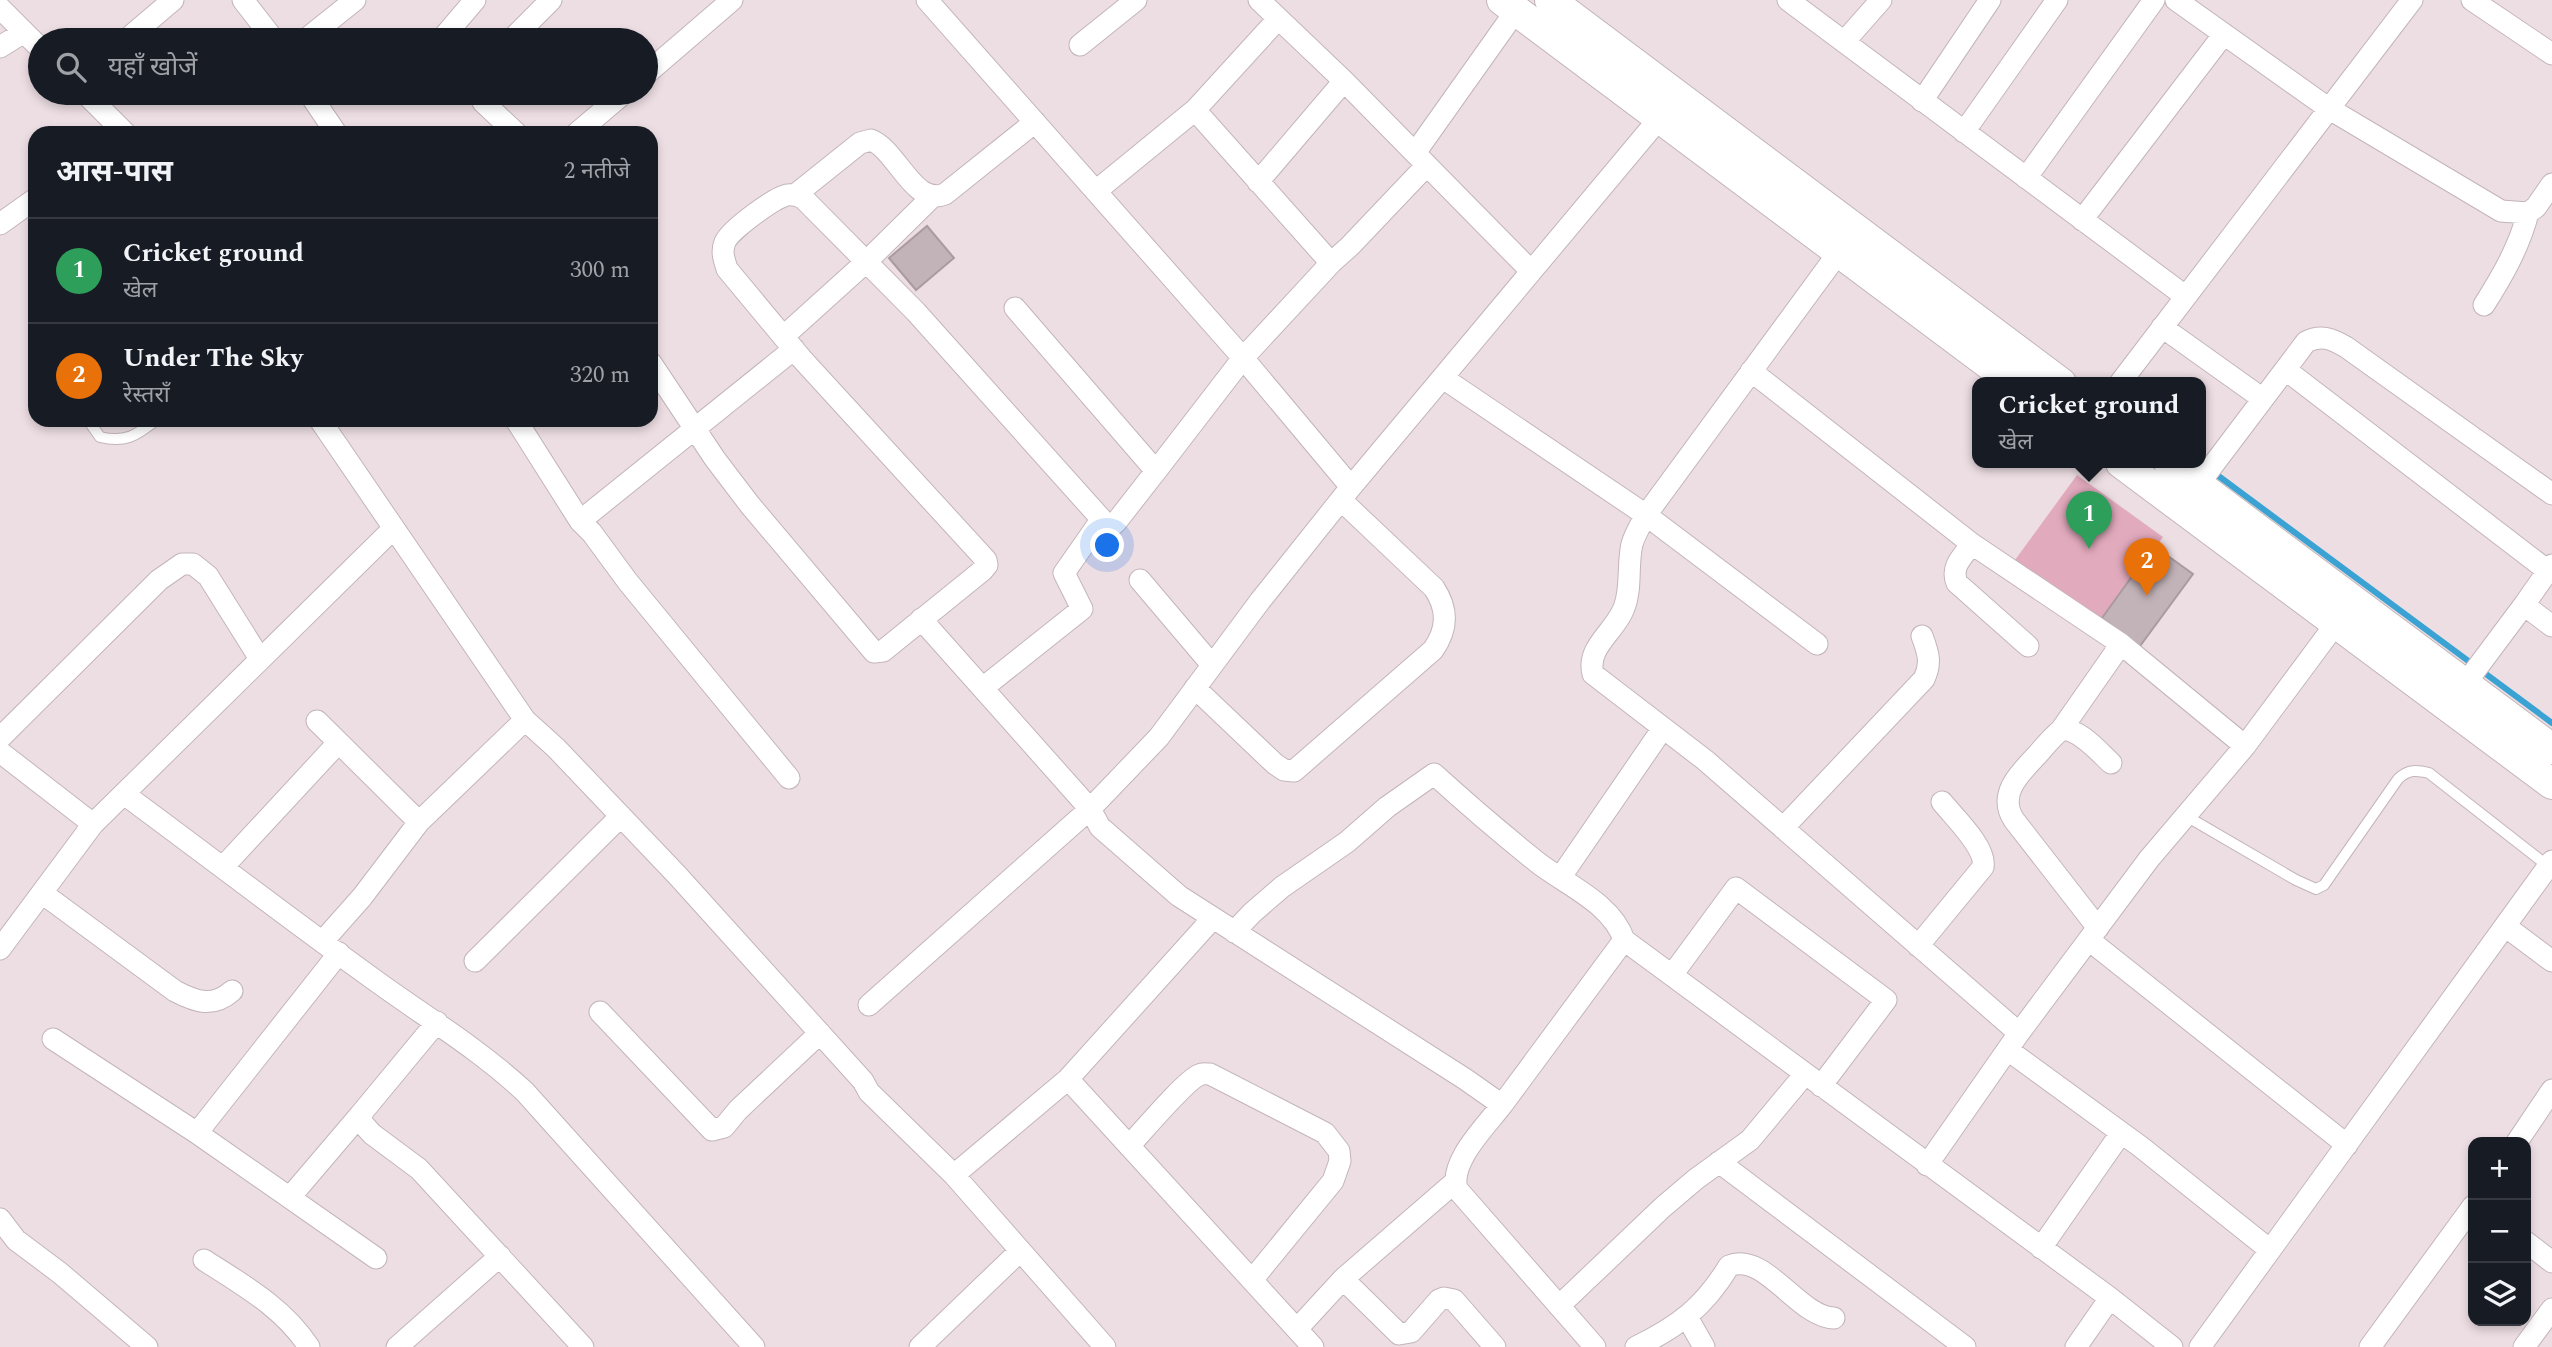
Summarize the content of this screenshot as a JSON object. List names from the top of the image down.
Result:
{
  "page": {
    "search": "यहाँ खोजें",
    "heading": ["आस-पास", "2 नतीजे"],
    "list": [
      {
        "mark": "1",
        "name": "Cricket ground",
        "note": "खेल",
        "value": "300 m"
      },
      {
        "mark": "2",
        "name": "Under The Sky",
        "note": "रेस्तराँ",
        "value": "320 m"
      }
    ],
    "popup": ["Cricket ground", "खेल"],
    "pins": ["1", "2"],
    "map_buttons": ["+", "−"]
  }
}
